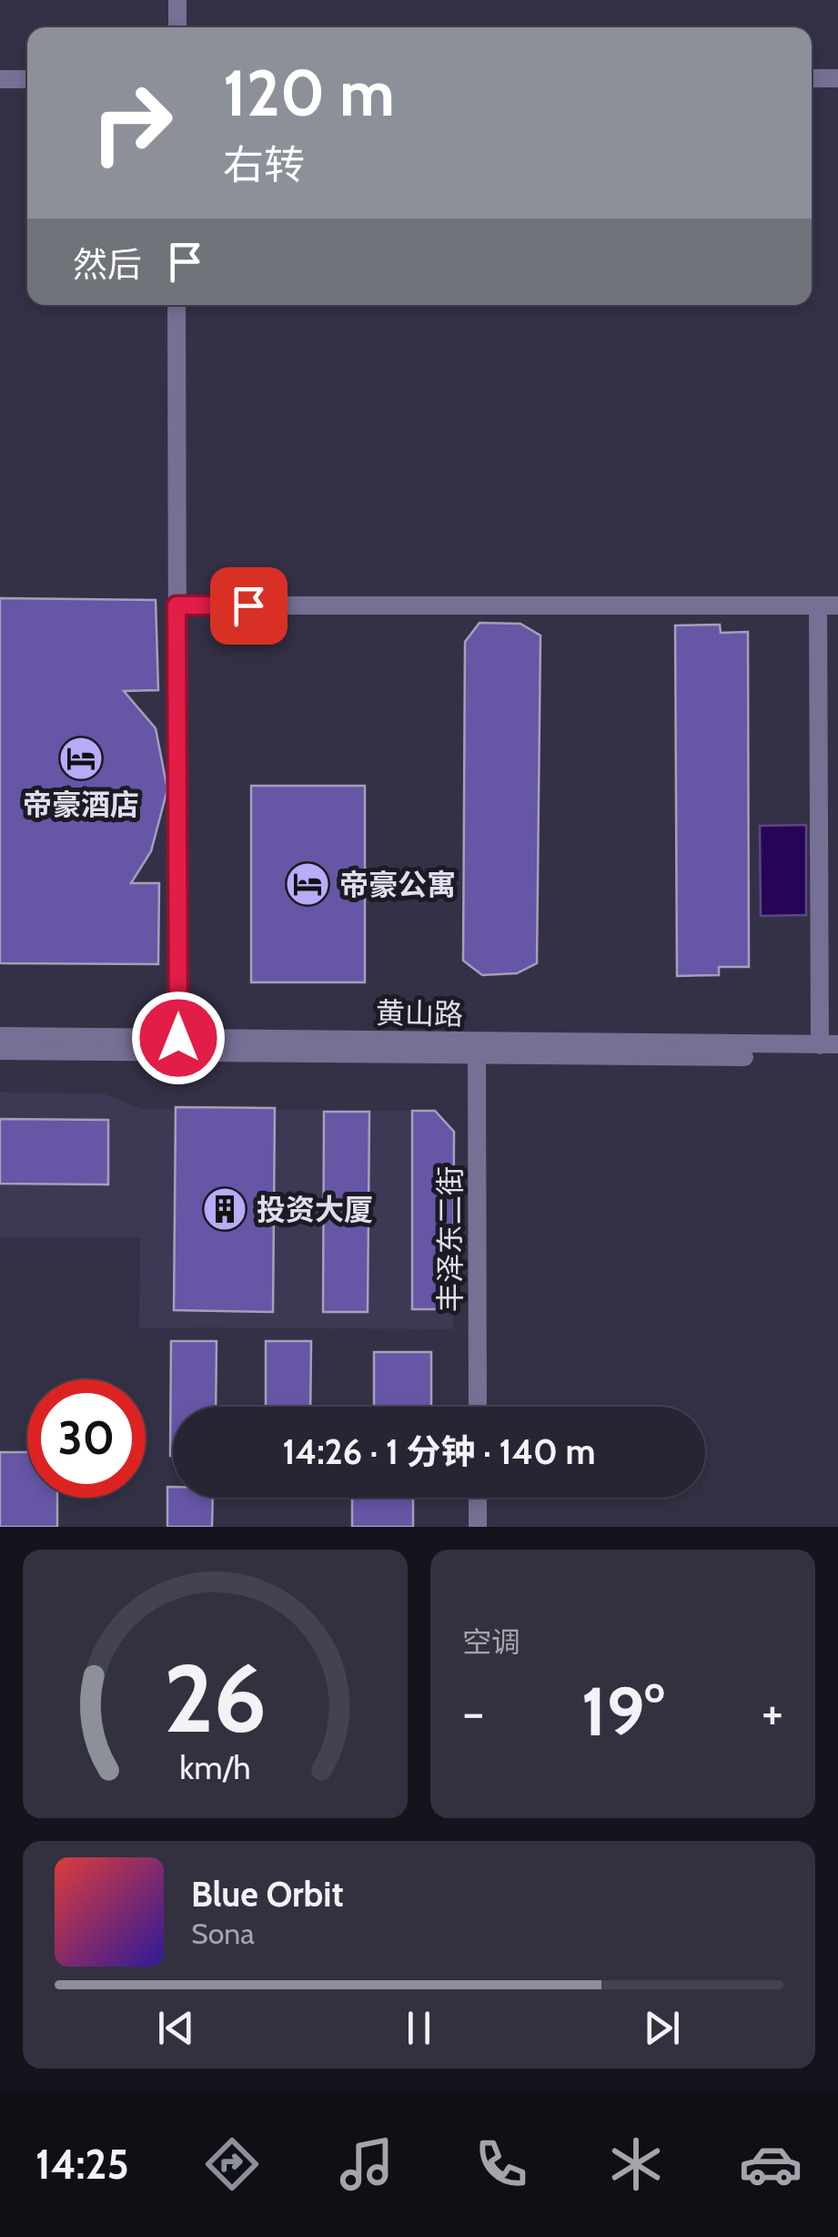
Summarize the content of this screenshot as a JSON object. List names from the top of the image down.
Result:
{
  "streets": {
    "street": ["黄山路", "丰泽东二街"]
  },
  "crossings": [
    ["黄山路", "丰泽东二街"]
  ],
  "places": {
    "hotel": ["帝豪酒店", "帝豪公寓"],
    "building": ["投资大厦"]
  },
  "page": {
    "turn": ["120 m", "右转"],
    "then": "然后",
    "limit": "30",
    "trip": "14:26 · 1 分钟 · 140 m",
    "tile": "空调",
    "heat": ["−", "19°", "+"],
    "song": ["Blue Orbit", "Sona"],
    "tabs": "14:25",
    "gauge": ["26", "km/h"]
  }
}
